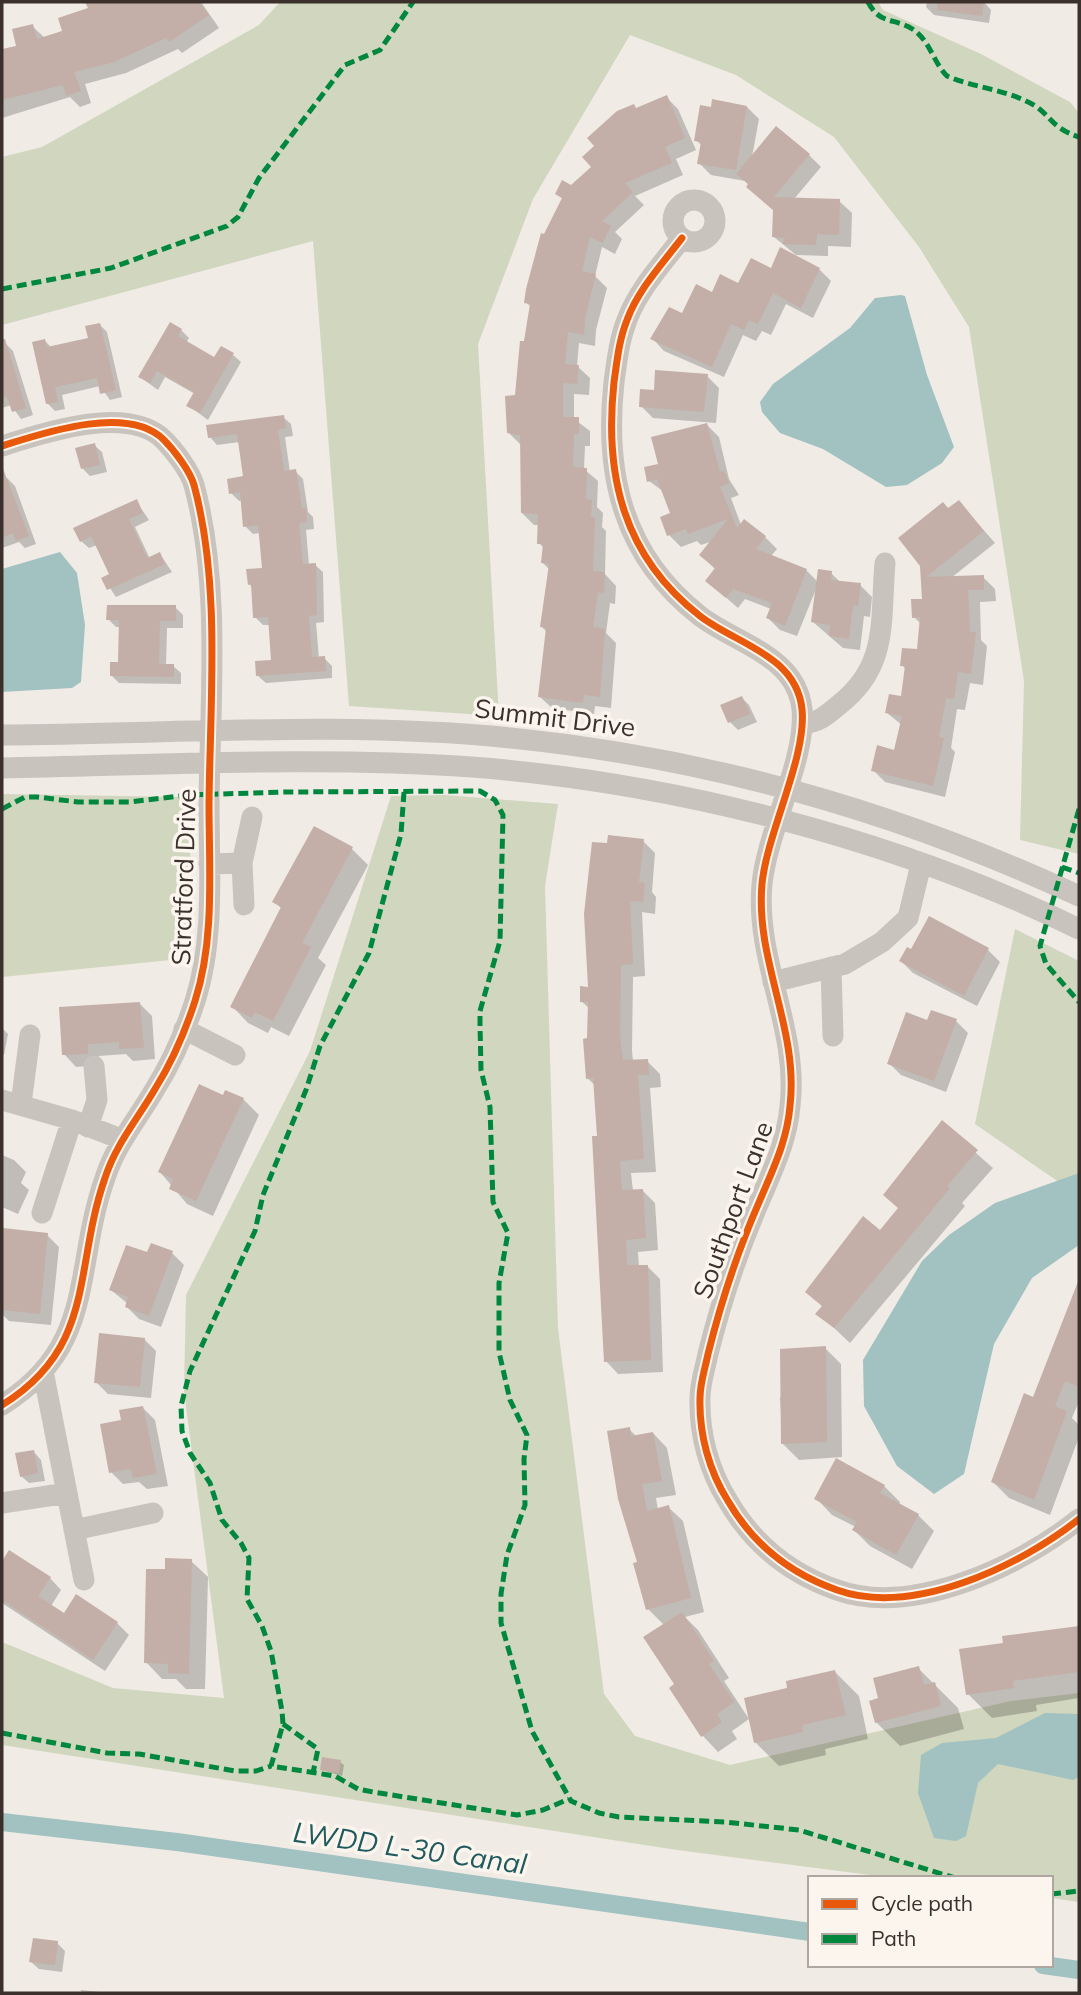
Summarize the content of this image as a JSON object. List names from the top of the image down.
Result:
{
  "streets": {
    "street": ["Summit Drive", "Stratford Drive", "Southport Lane"]
  },
  "crossings": [
    ["Summit Drive", "Stratford Drive"],
    ["Summit Drive", "Southport Lane"]
  ],
  "water": ["LWDD L-30 Canal"],
  "legend": ["Cycle path", "Path"]
}
